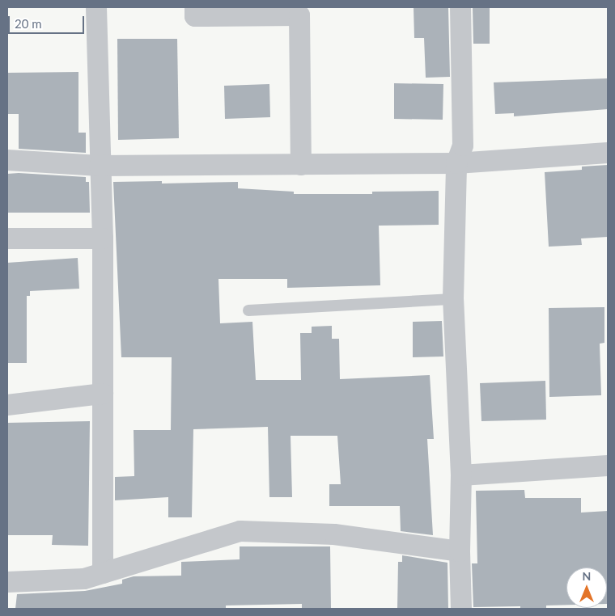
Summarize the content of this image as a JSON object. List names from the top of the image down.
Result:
{
  "scale_bar": "20 m",
  "north": "top"
}
